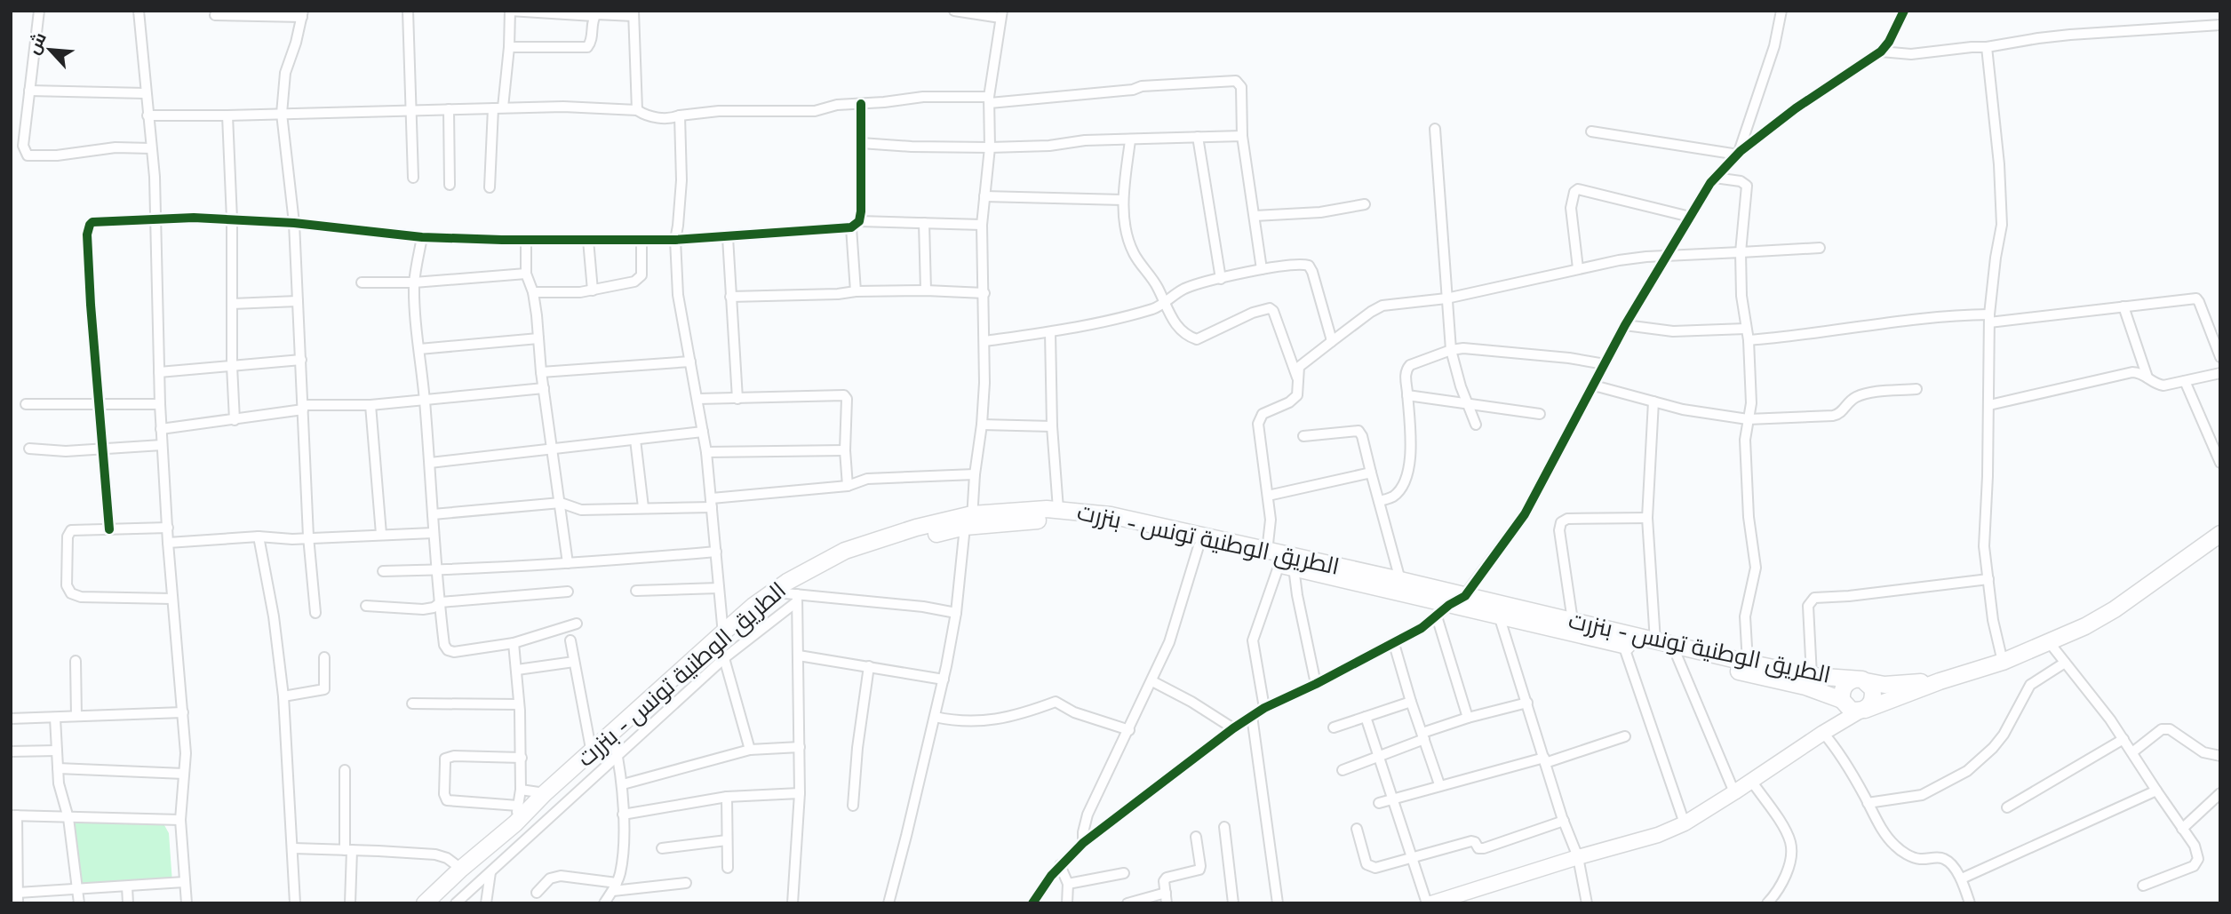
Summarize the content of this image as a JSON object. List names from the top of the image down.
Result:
{
  "streets": {
    "main road": ["الطريق الوطنية تونس - بنزرت"]
  },
  "north": "top left"
}
